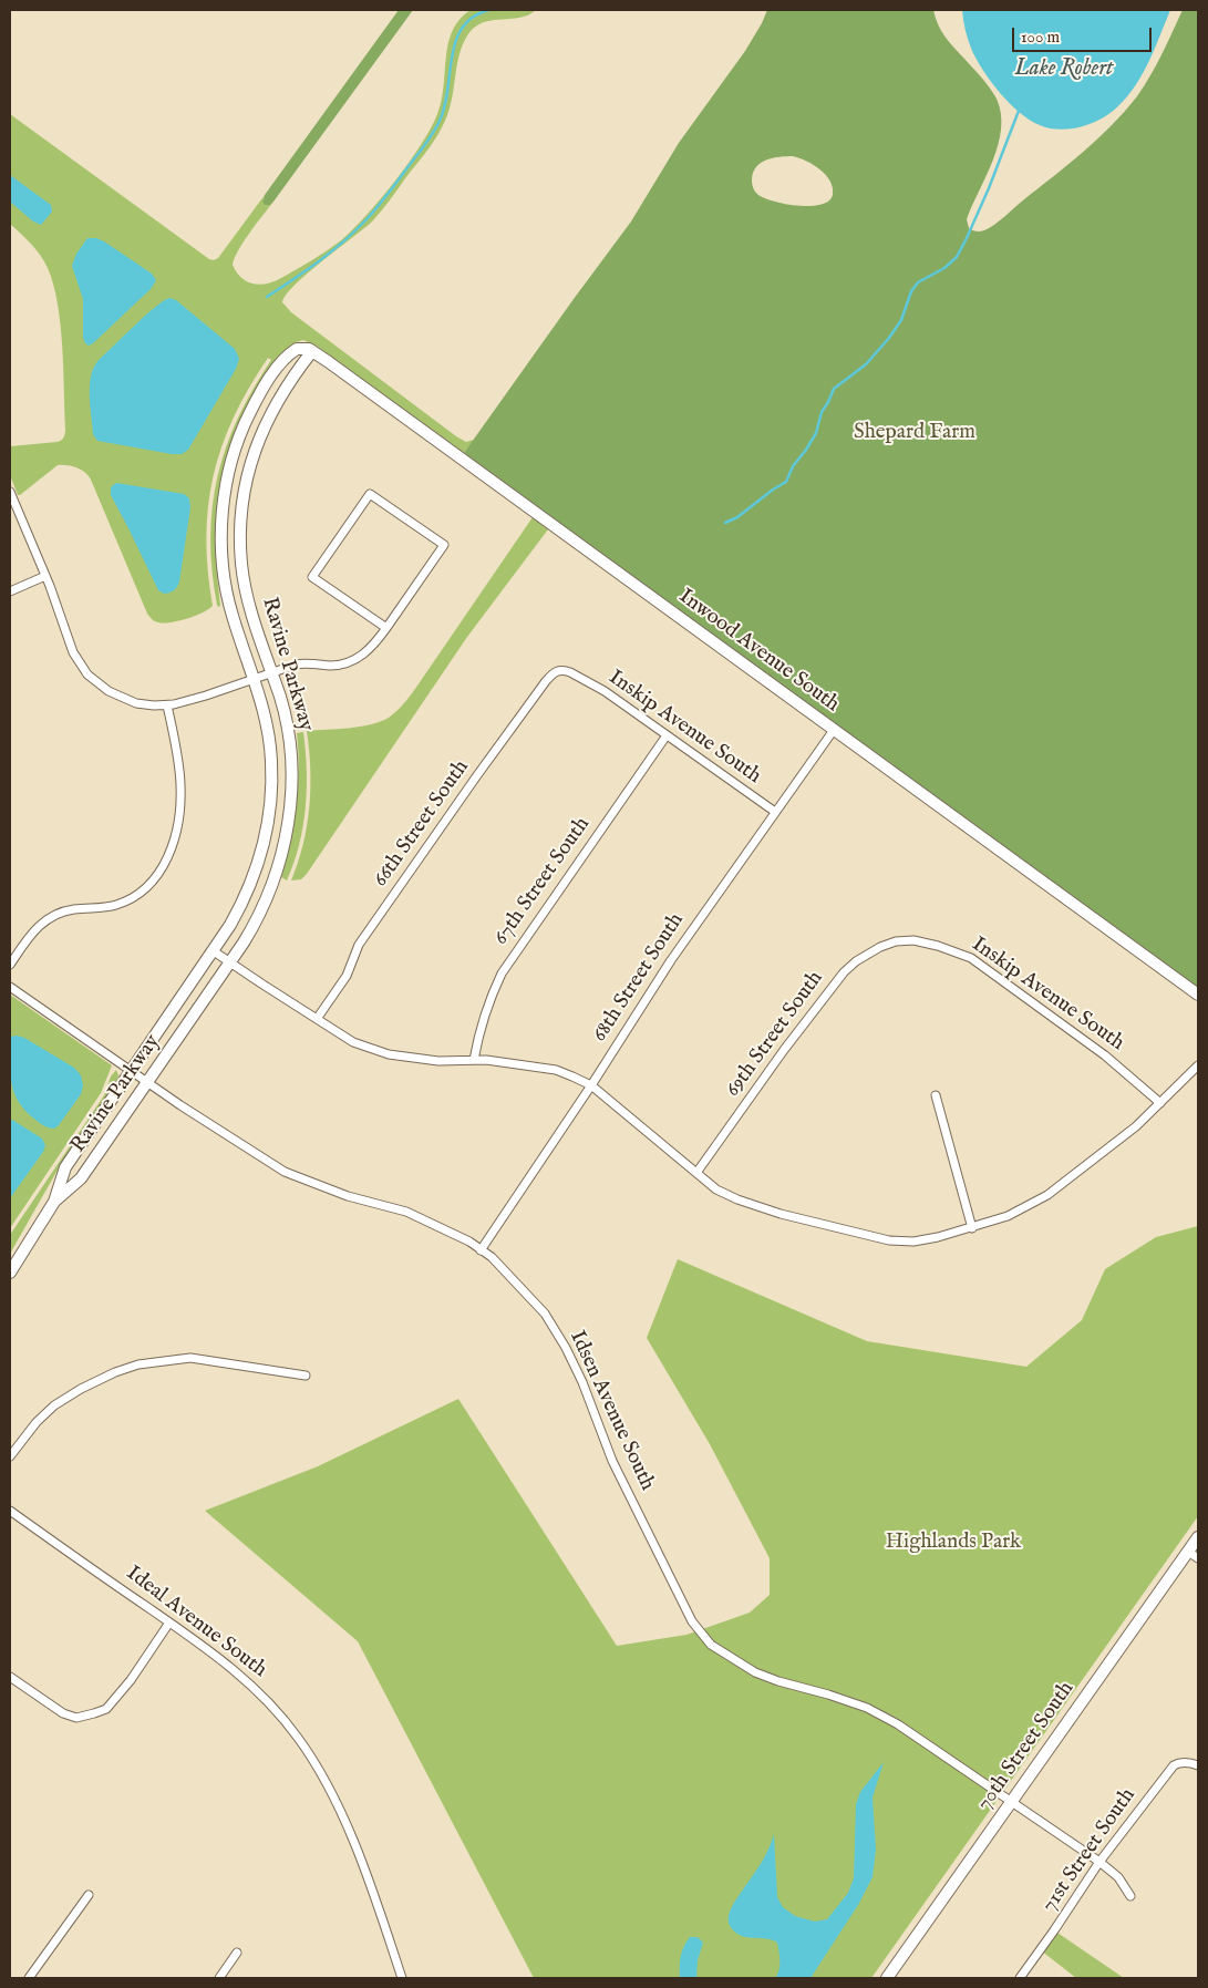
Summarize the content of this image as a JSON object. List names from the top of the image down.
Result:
{
  "streets": {
    "street": [
      "Inwood Avenue South",
      "Ravine Parkway",
      "Inskip Avenue South",
      "66th Street South",
      "67th Street South",
      "68th Street South",
      "69th Street South",
      "Idsen Avenue South",
      "Ideal Avenue South",
      "70th Street South",
      "71st Street South"
    ]
  },
  "crossings": [
    ["Inwood Avenue South", "Ravine Parkway"],
    ["Inwood Avenue South", "68th Street South"],
    ["Ravine Parkway", "Idsen Avenue South"],
    ["Inskip Avenue South", "66th Street South"],
    ["Inskip Avenue South", "67th Street South"],
    ["Inskip Avenue South", "68th Street South"],
    ["Inskip Avenue South", "69th Street South"],
    ["68th Street South", "Idsen Avenue South"],
    ["Idsen Avenue South", "70th Street South"],
    ["Idsen Avenue South", "71st Street South"]
  ],
  "water": ["Lake Robert"],
  "parks": ["Shepard Farm", "Highlands Park"],
  "scale_bar": "100 m"
}
